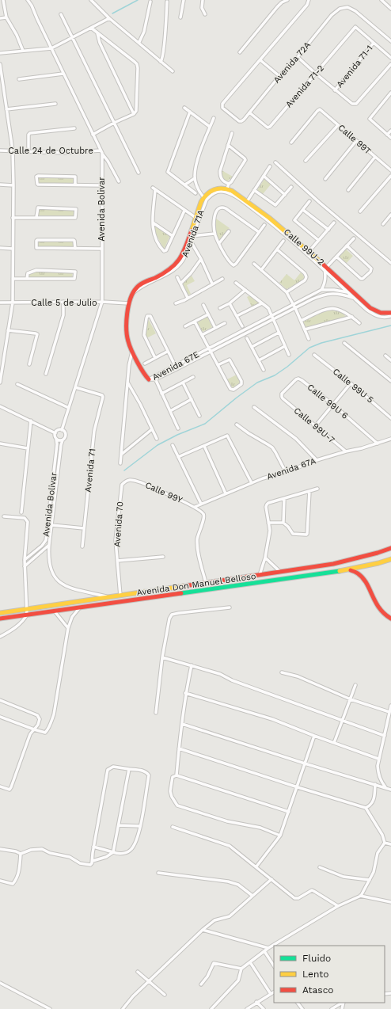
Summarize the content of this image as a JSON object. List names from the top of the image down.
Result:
{
  "streets": {
    "main road": ["Avenida 71A", "Calle 99U-2", "Avenida Don Manuel Belloso"],
    "street": [
      "Avenida 72A",
      "Avenida 71-1",
      "Avenida 71-2",
      "Calle 99T",
      "Calle 24 de Octubre",
      "Avenida Bolivar",
      "Calle 5 de Julio",
      "Avenida 67E",
      "Calle 99U 5",
      "Calle 99U 6",
      "Calle 99U-7",
      "Avenida 67A",
      "Avenida 71",
      "Calle 99Y",
      "Avenida 70"
    ]
  },
  "crossings": [
    ["Avenida 72A", "Avenida 71-2"],
    ["Avenida 71-1", "Avenida 71-2"],
    ["Calle 24 de Octubre", "Avenida Bolivar"],
    ["Avenida Bolivar", "Calle 5 de Julio"],
    ["Avenida Bolivar", "Avenida 71"],
    ["Avenida 71A", "Calle 99U-2"],
    ["Avenida 71A", "Calle 5 de Julio"],
    ["Calle 99U-2", "Avenida 67E"],
    ["Calle 99U 6", "Calle 99U-7"],
    ["Calle 99U 6", "Avenida 67A"],
    ["Calle 99U-7", "Avenida 67A"],
    ["Avenida 67A", "Calle 99Y"],
    ["Calle 99Y", "Avenida 70"],
    ["Avenida 70", "Avenida Don Manuel Belloso"]
  ],
  "legend": ["Fluido", "Lento", "Atasco"]
}
